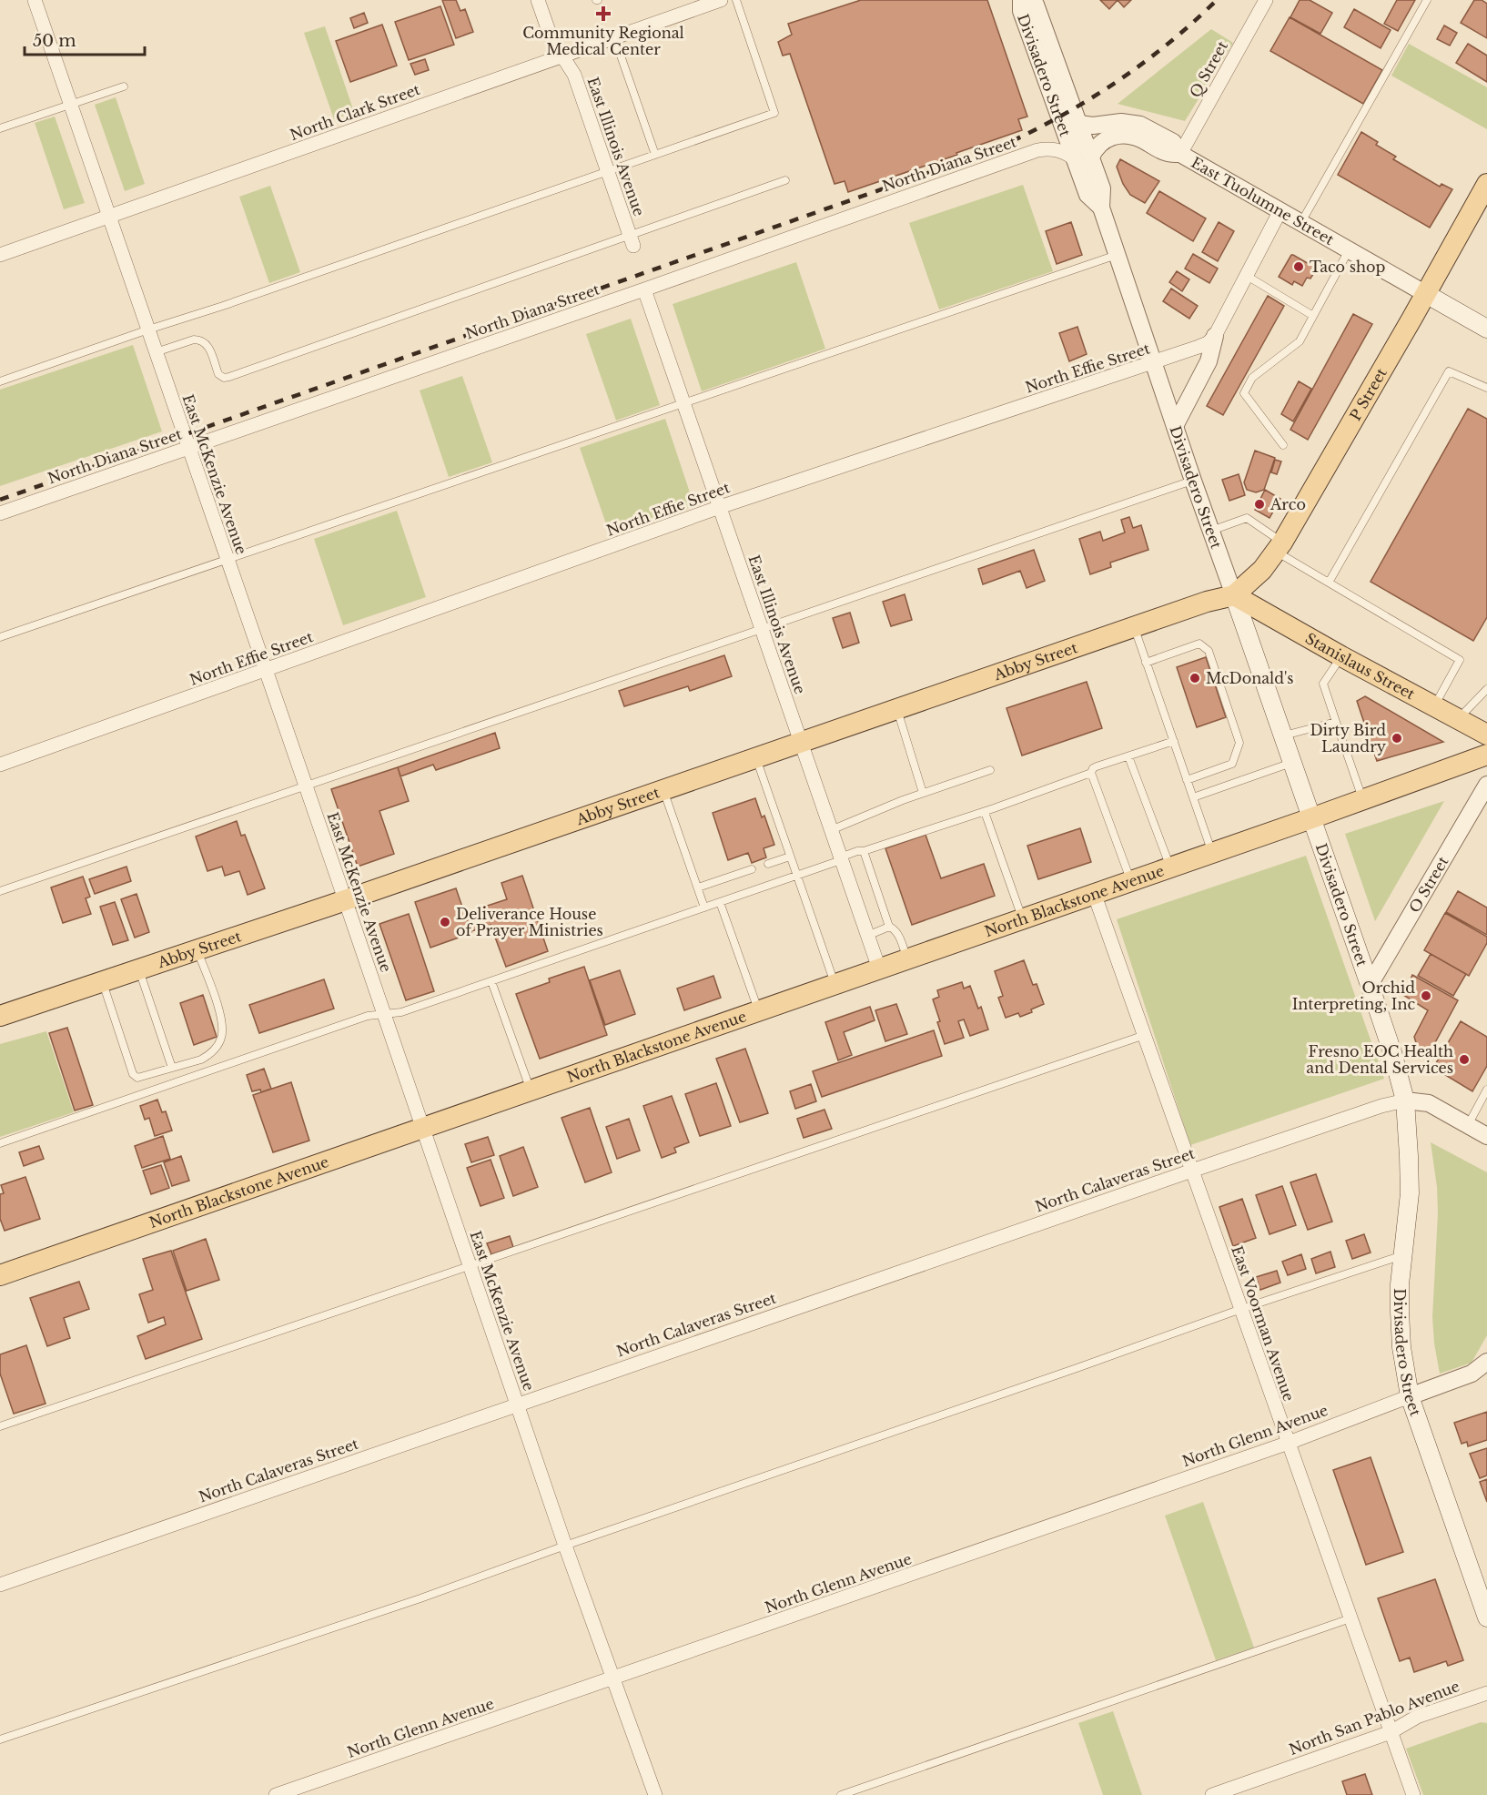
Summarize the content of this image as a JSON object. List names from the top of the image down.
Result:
{
  "streets": {
    "main road": [
      "Divisadero Street",
      "East Tuolumne Street",
      "P Street",
      "Abby Street",
      "Stanislaus Street",
      "North Blackstone Avenue"
    ],
    "street": [
      "Q Street",
      "North Clark Street",
      "East Illinois Avenue",
      "North Diana Street",
      "North Effie Street",
      "East McKenzie Avenue",
      "O Street",
      "North Calaveras Street",
      "East Voorman Avenue",
      "North Glenn Avenue",
      "North San Pablo Avenue"
    ]
  },
  "crossings": [
    ["Q Street", "East Tuolumne Street"],
    ["Divisadero Street", "North Diana Street"],
    ["Divisadero Street", "East Tuolumne Street"],
    ["Divisadero Street", "North Effie Street"],
    ["Divisadero Street", "P Street"],
    ["Divisadero Street", "Abby Street"],
    ["Divisadero Street", "Stanislaus Street"],
    ["Divisadero Street", "O Street"],
    ["Divisadero Street", "North Blackstone Avenue"],
    ["Divisadero Street", "North Calaveras Street"],
    ["Divisadero Street", "North Glenn Avenue"],
    ["North Clark Street", "East Illinois Avenue"],
    ["North Clark Street", "East McKenzie Avenue"],
    ["East Illinois Avenue", "North Diana Street"],
    ["East Illinois Avenue", "North Effie Street"],
    ["East Illinois Avenue", "Abby Street"],
    ["East Illinois Avenue", "North Blackstone Avenue"],
    ["North Diana Street", "East McKenzie Avenue"],
    ["East Tuolumne Street", "P Street"],
    ["North Effie Street", "East McKenzie Avenue"],
    ["P Street", "Abby Street"],
    ["P Street", "Stanislaus Street"],
    ["East McKenzie Avenue", "Abby Street"],
    ["East McKenzie Avenue", "North Blackstone Avenue"],
    ["East McKenzie Avenue", "North Calaveras Street"],
    ["East McKenzie Avenue", "North Glenn Avenue"],
    ["Abby Street", "Stanislaus Street"],
    ["North Blackstone Avenue", "East Voorman Avenue"],
    ["North Calaveras Street", "East Voorman Avenue"],
    ["East Voorman Avenue", "North Glenn Avenue"],
    ["East Voorman Avenue", "North San Pablo Avenue"]
  ],
  "places": {
    "health": ["Community Regional Medical Center"],
    "other": [
      "Taco shop",
      "Arco",
      "McDonald's",
      "Dirty Bird Laundry",
      "Deliverance House of Prayer Ministries",
      "Orchid Interpreting, Inc",
      "Fresno EOC Health and Dental Services"
    ]
  },
  "scale_bar": "50 m"
}
